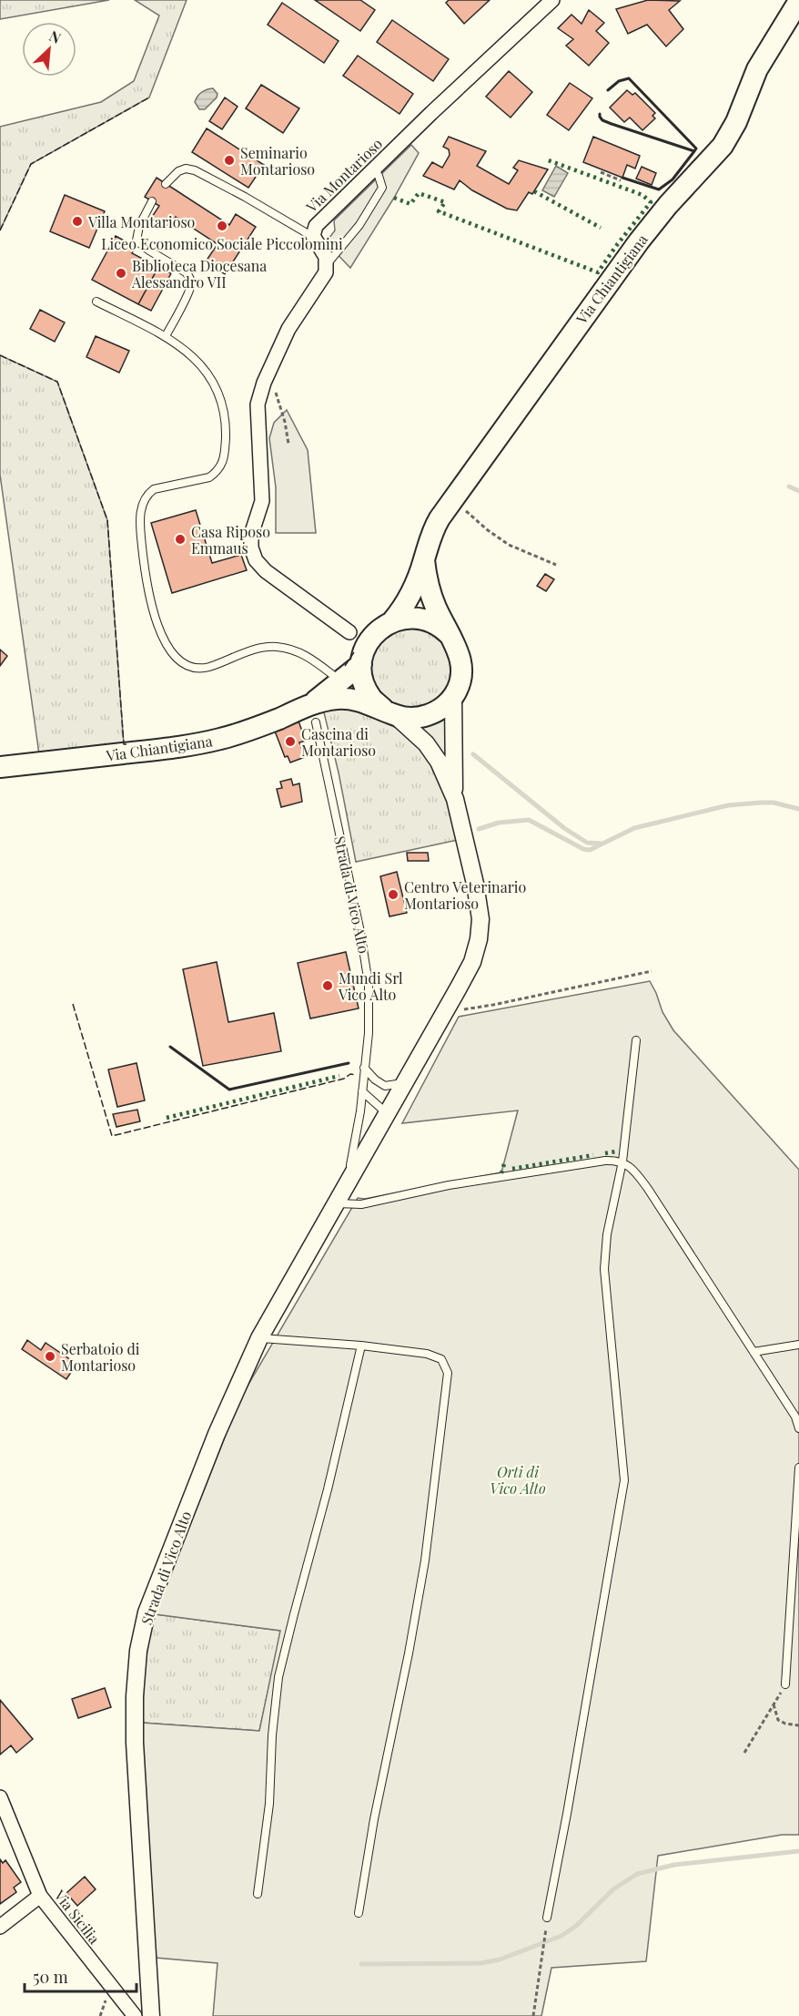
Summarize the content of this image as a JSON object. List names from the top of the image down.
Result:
{
  "streets": {
    "main road": ["Via Chiantigiana"],
    "street": ["Via Montarioso", "Strada di Vico Alto", "Via Sicilia"]
  },
  "crossings": [
    ["Via Chiantigiana", "Strada di Vico Alto"]
  ],
  "parks": ["Orti di Vico Alto"],
  "places": [
    "Seminario Montarioso",
    "Villa Montarioso",
    "Liceo Economico Sociale Piccolomini",
    "Biblioteca Diocesana Alessandro VII",
    "Casa Riposo Emmaus",
    "Cascina di Montarioso",
    "Centro Veterinario Montarioso",
    "Mundi Srl Vico Alto",
    "Serbatoio di Montarioso"
  ],
  "scale_bar": "50 m",
  "north": "top right"
}
